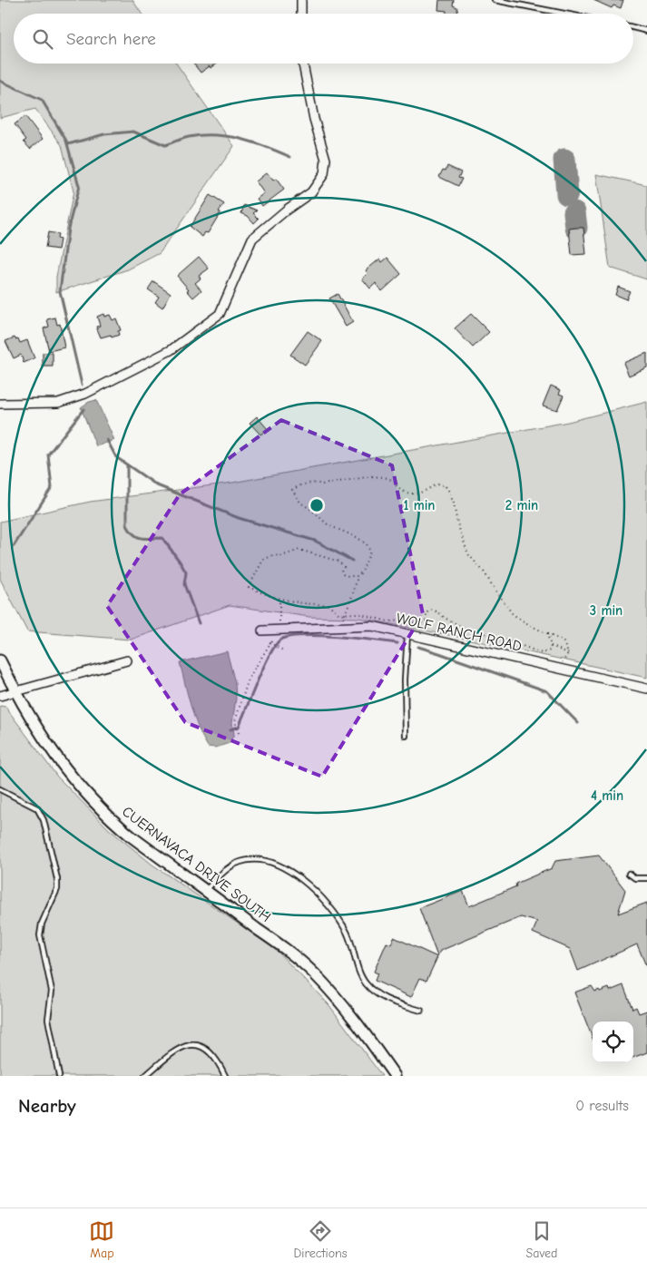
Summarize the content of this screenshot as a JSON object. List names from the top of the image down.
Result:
{
  "streets": {
    "street": ["WOLF RANCH ROAD", "CUERNAVACA DRIVE SOUTH"]
  },
  "page": {
    "search": "Search here",
    "heading": ["Nearby", "0 results"],
    "nav": ["Map", "Directions", "Saved"]
  },
  "rings": [
    "1 min",
    "2 min",
    "3 min",
    "4 min"
  ]
}
